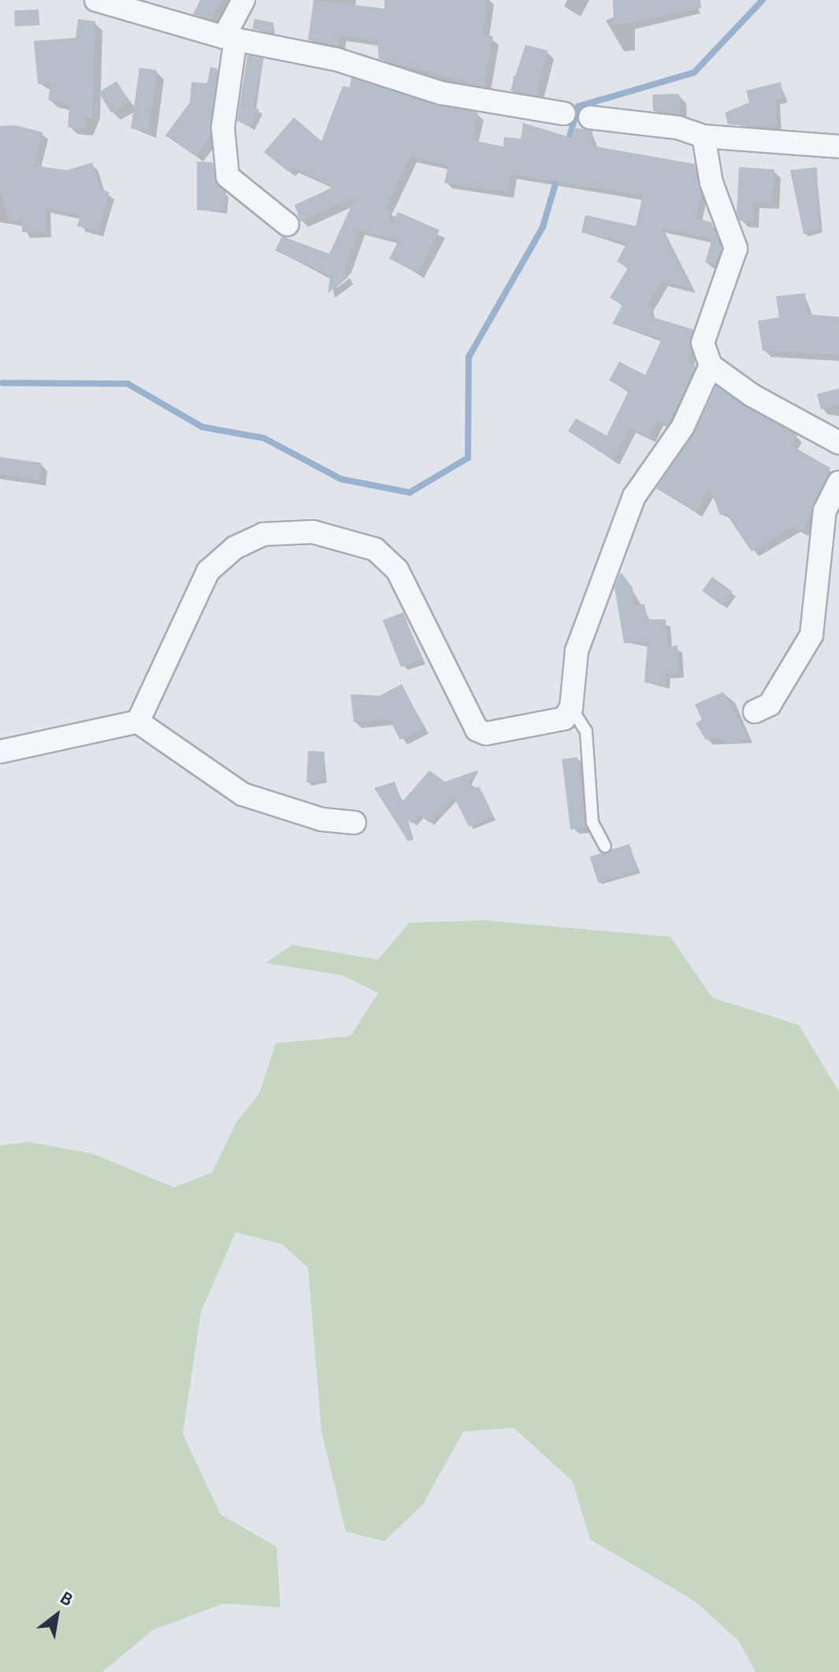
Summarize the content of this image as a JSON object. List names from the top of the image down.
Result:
{
  "north": "top right"
}
